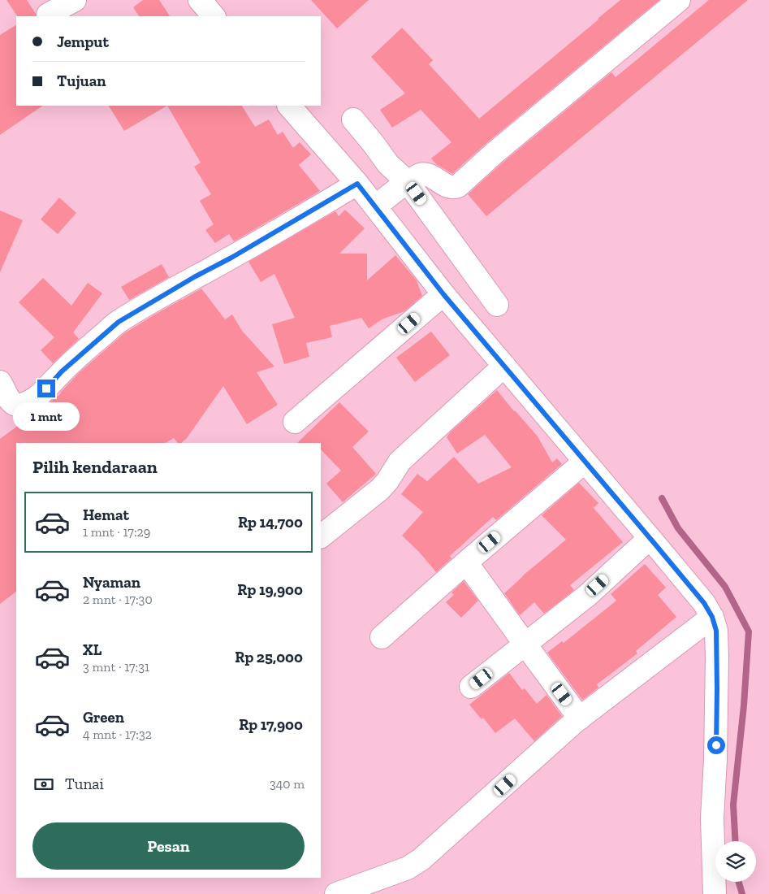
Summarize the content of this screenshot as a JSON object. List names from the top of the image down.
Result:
{
  "page": {
    "banner": ["Jemput", "Tujuan"],
    "bubble": "1 mnt",
    "heading": "Pilih kendaraan",
    "list": [
      {
        "name": "Hemat",
        "note": "1 mnt · 17:29",
        "value": "Rp 14,700"
      },
      {
        "name": "Nyaman",
        "note": "2 mnt · 17:30",
        "value": "Rp 19,900"
      },
      {
        "name": "XL",
        "note": "3 mnt · 17:31",
        "value": "Rp 25,000"
      },
      {
        "name": "Green",
        "note": "4 mnt · 17:32",
        "value": "Rp 17,900"
      }
    ],
    "pay": ["Tunai", "340 m"],
    "buttons": "Pesan"
  }
}
